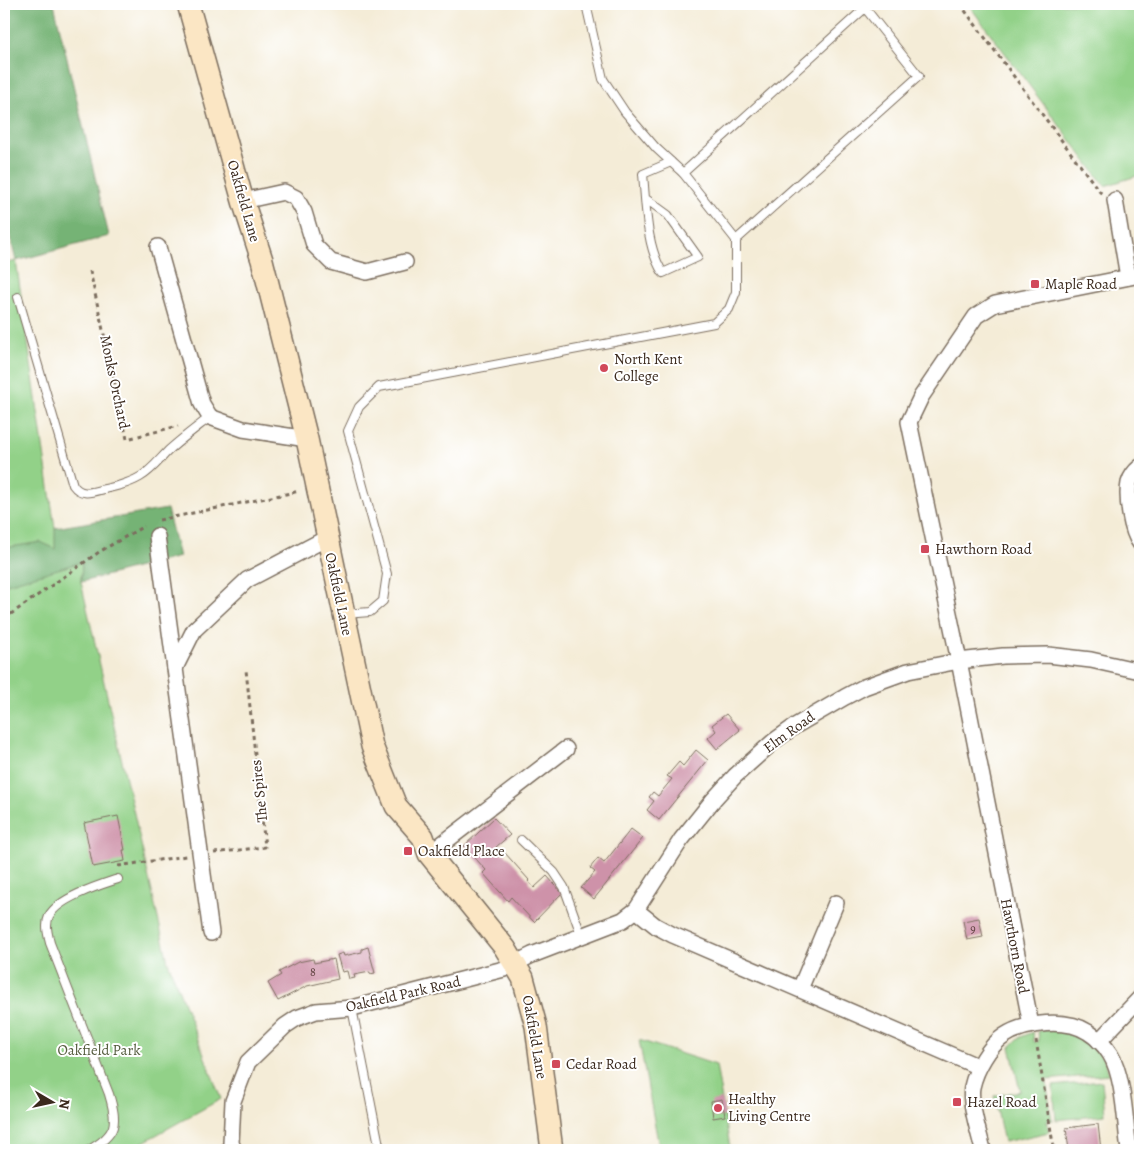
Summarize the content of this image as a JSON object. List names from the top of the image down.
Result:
{
  "streets": {
    "street": [
      "Oakfield Lane",
      "Elm Road",
      "Hawthorn Road",
      "Oakfield Park Road"
    ],
    "path": ["Monks Orchard", "The Spires"]
  },
  "crossings": [
    ["Oakfield Lane", "Elm Road"],
    ["Oakfield Lane", "Oakfield Park Road"],
    ["Elm Road", "Hawthorn Road"],
    ["Elm Road", "Oakfield Park Road"]
  ],
  "parks": ["Oakfield Park"],
  "places": {
    "transit": [
      "Maple Road",
      "Hawthorn Road",
      "Oakfield Place",
      "Cedar Road",
      "Hazel Road"
    ],
    "other": ["North Kent College", "Healthy Living Centre"]
  },
  "house_numbers": ["9", "8"],
  "north": "right"
}
